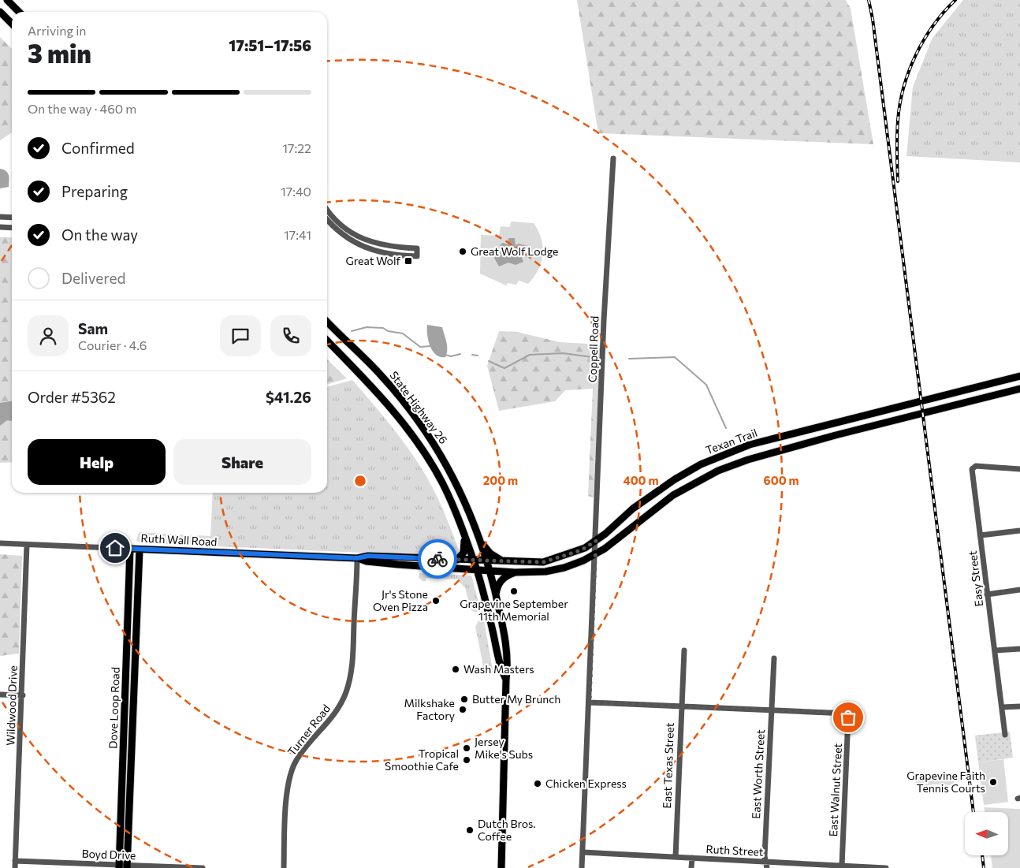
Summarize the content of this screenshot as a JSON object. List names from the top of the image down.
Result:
{
  "streets": {
    "main road": [
      "State Highway 26",
      "Texan Trail",
      "Ruth Wall Road",
      "Dove Loop Road"
    ],
    "street": [
      "Coppell Road",
      "Easy Street",
      "Wildwood Drive",
      "Turner Road",
      "East Texas Street",
      "East Worth Street",
      "East Walnut Street",
      "Ruth Street",
      "Boyd Drive"
    ]
  },
  "crossings": [
    ["Coppell Road", "Texan Trail"],
    ["Coppell Road", "Ruth Street"],
    ["State Highway 26", "Texan Trail"],
    ["State Highway 26", "Ruth Wall Road"],
    ["Texan Trail", "Ruth Wall Road"],
    ["Ruth Wall Road", "Wildwood Drive"],
    ["Ruth Wall Road", "Dove Loop Road"],
    ["Ruth Wall Road", "Turner Road"],
    ["Wildwood Drive", "Boyd Drive"],
    ["Dove Loop Road", "Boyd Drive"],
    ["East Texas Street", "Ruth Street"],
    ["East Worth Street", "East Walnut Street"],
    ["East Worth Street", "Ruth Street"],
    ["East Walnut Street", "Ruth Street"]
  ],
  "places": {
    "other": [
      "Great Wolf Lodge",
      "Grapevine September 11th Memorial",
      "Jr's Stone Oven Pizza",
      "Wash Masters",
      "Butter My Brunch",
      "Milkshake Factory",
      "Jersey Mike's Subs",
      "Tropical Smoothie Cafe",
      "Grapevine Faith Tennis Courts",
      "Chicken Express",
      "Dutch Bros. Coffee"
    ],
    "transit": ["Great Wolf"]
  },
  "north": "left",
  "page": {
    "heading": ["3 min", "Arriving in", "17:51–17:56"],
    "panel": [
      "Sam",
      "Courier · 4.6",
      "Order #5362",
      "$41.26"
    ],
    "bar": "On the way · 460 m",
    "list": [
      ["Confirmed", "17:22"],
      ["Preparing", "17:40"],
      ["On the way", "17:41"],
      "Delivered"
    ],
    "buttons": ["Help", "Share"]
  },
  "rings": ["200 m", "400 m", "600 m"]
}
